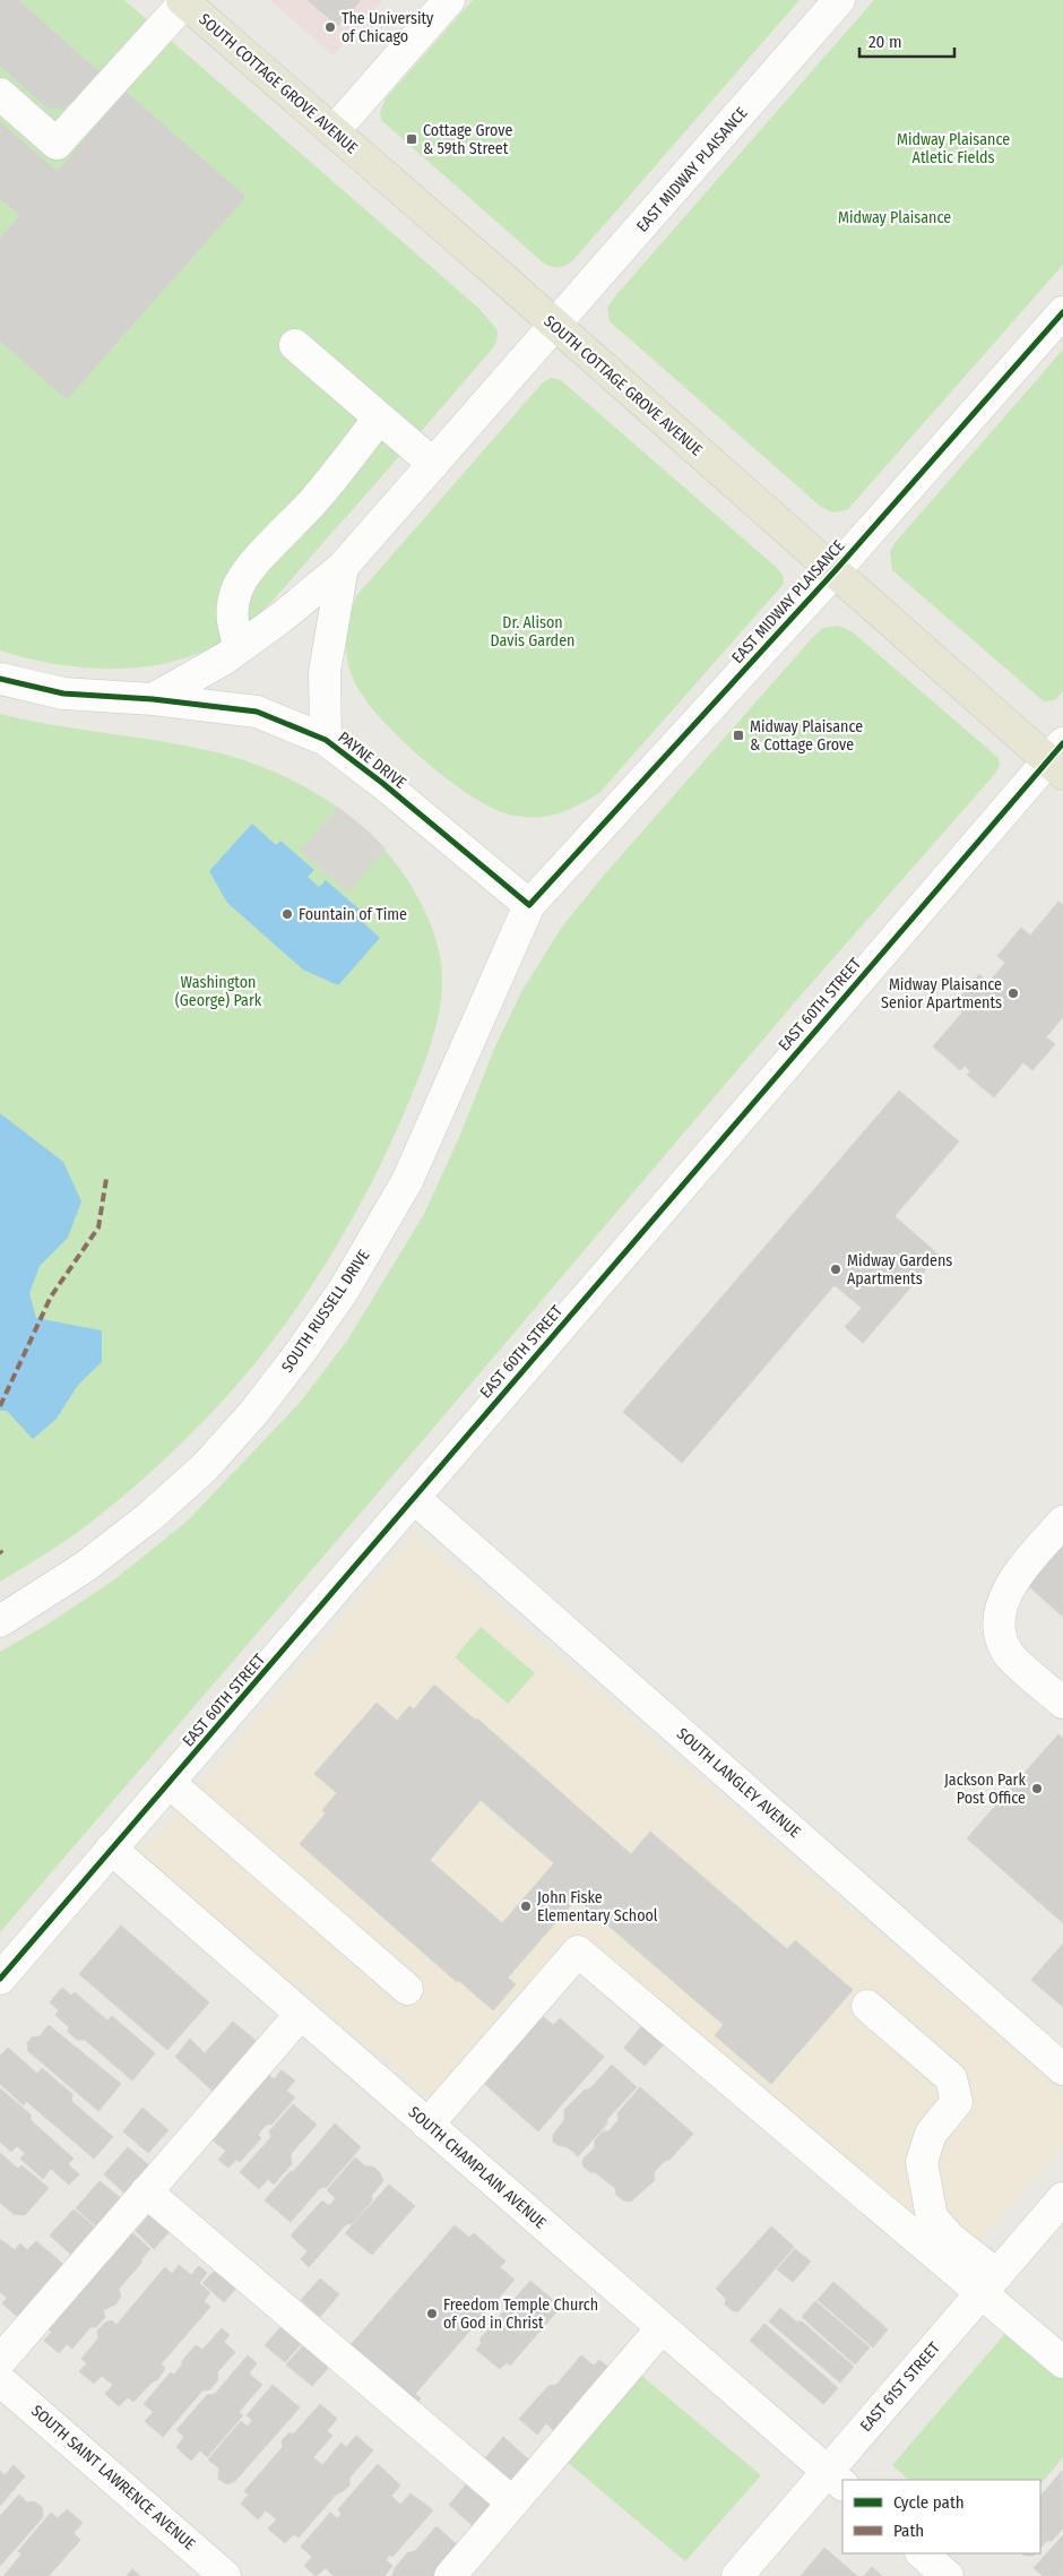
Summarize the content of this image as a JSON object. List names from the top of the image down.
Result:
{
  "streets": {
    "main road": ["SOUTH COTTAGE GROVE AVENUE"],
    "street": [
      "EAST MIDWAY PLAISANCE",
      "PAYNE DRIVE",
      "EAST 60TH STREET",
      "SOUTH RUSSELL DRIVE",
      "SOUTH LANGLEY AVENUE",
      "SOUTH CHAMPLAIN AVENUE",
      "EAST 61ST STREET",
      "SOUTH SAINT LAWRENCE AVENUE"
    ]
  },
  "crossings": [
    ["SOUTH COTTAGE GROVE AVENUE", "EAST MIDWAY PLAISANCE"],
    ["SOUTH COTTAGE GROVE AVENUE", "EAST 60TH STREET"],
    ["EAST MIDWAY PLAISANCE", "PAYNE DRIVE"],
    ["EAST MIDWAY PLAISANCE", "SOUTH RUSSELL DRIVE"],
    ["PAYNE DRIVE", "SOUTH RUSSELL DRIVE"],
    ["EAST 60TH STREET", "SOUTH LANGLEY AVENUE"],
    ["EAST 60TH STREET", "SOUTH CHAMPLAIN AVENUE"],
    ["SOUTH CHAMPLAIN AVENUE", "EAST 61ST STREET"]
  ],
  "parks": [
    "Midway Plaisance Atletic Fields",
    "Midway Plaisance",
    "Dr. Alison Davis Garden",
    "Washington (George) Park"
  ],
  "places": {
    "other": [
      "The University of Chicago",
      "Fountain of Time",
      "Midway Plaisance Senior Apartments",
      "Midway Gardens Apartments",
      "Jackson Park Post Office",
      "John Fiske Elementary School",
      "Freedom Temple Church of God in Christ"
    ],
    "transit": ["Cottage Grove & 59th Street", "Midway Plaisance & Cottage Grove"]
  },
  "legend": ["Cycle path", "Path"],
  "scale_bar": "20 m"
}
